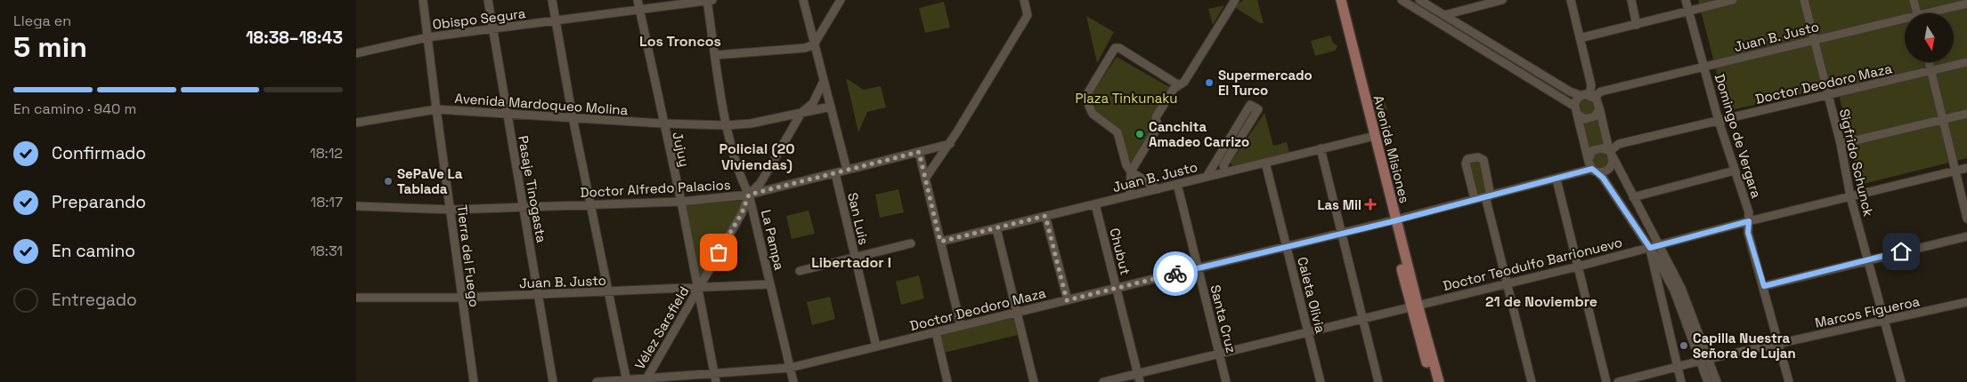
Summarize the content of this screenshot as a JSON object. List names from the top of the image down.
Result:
{
  "streets": {
    "main road": ["Avenida Misiones"],
    "street": [
      "Obispo Segura",
      "Juan B. Justo",
      "Doctor Deodoro Maza",
      "Avenida Mardoqueo Molina",
      "Domingo de Vergara",
      "Jujuy",
      "Sigfrido Schunck",
      "Doctor Alfredo Palacios",
      "Pasaje Tinogasta",
      "San Luis",
      "La Pampa",
      "Chubut",
      "Tierra del Fuego",
      "Doctor Teodulfo Barrionuevo",
      "Caleta Olivia",
      "Marcos Figueroa",
      "Santa Cruz",
      "Vélez Sarsfield"
    ]
  },
  "crossings": [
    ["Obispo Segura", "Jujuy"],
    ["Obispo Segura", "Pasaje Tinogasta"],
    ["Obispo Segura", "La Pampa"],
    ["Obispo Segura", "Tierra del Fuego"],
    ["Juan B. Justo", "Domingo de Vergara"],
    ["Juan B. Justo", "Jujuy"],
    ["Juan B. Justo", "Avenida Misiones"],
    ["Juan B. Justo", "Sigfrido Schunck"],
    ["Juan B. Justo", "Pasaje Tinogasta"],
    ["Juan B. Justo", "La Pampa"],
    ["Juan B. Justo", "Chubut"],
    ["Juan B. Justo", "Tierra del Fuego"],
    ["Juan B. Justo", "Caleta Olivia"],
    ["Juan B. Justo", "Santa Cruz"],
    ["Juan B. Justo", "Vélez Sarsfield"],
    ["Doctor Deodoro Maza", "Domingo de Vergara"],
    ["Doctor Deodoro Maza", "Jujuy"],
    ["Doctor Deodoro Maza", "Avenida Misiones"],
    ["Doctor Deodoro Maza", "Sigfrido Schunck"],
    ["Doctor Deodoro Maza", "San Luis"],
    ["Doctor Deodoro Maza", "La Pampa"],
    ["Doctor Deodoro Maza", "Chubut"],
    ["Doctor Deodoro Maza", "Caleta Olivia"],
    ["Doctor Deodoro Maza", "Santa Cruz"],
    ["Doctor Deodoro Maza", "Vélez Sarsfield"],
    ["Avenida Mardoqueo Molina", "Jujuy"],
    ["Avenida Mardoqueo Molina", "Pasaje Tinogasta"],
    ["Avenida Mardoqueo Molina", "La Pampa"],
    ["Avenida Mardoqueo Molina", "Tierra del Fuego"],
    ["Avenida Mardoqueo Molina", "Vélez Sarsfield"],
    ["Domingo de Vergara", "Doctor Teodulfo Barrionuevo"],
    ["Domingo de Vergara", "Marcos Figueroa"],
    ["Jujuy", "Doctor Alfredo Palacios"],
    ["Jujuy", "Vélez Sarsfield"],
    ["Avenida Misiones", "Doctor Teodulfo Barrionuevo"],
    ["Sigfrido Schunck", "Doctor Teodulfo Barrionuevo"],
    ["Sigfrido Schunck", "Marcos Figueroa"],
    ["Doctor Alfredo Palacios", "Pasaje Tinogasta"],
    ["Doctor Alfredo Palacios", "San Luis"],
    ["Doctor Alfredo Palacios", "La Pampa"],
    ["Doctor Alfredo Palacios", "Tierra del Fuego"],
    ["Doctor Alfredo Palacios", "Vélez Sarsfield"],
    ["La Pampa", "Vélez Sarsfield"],
    ["Chubut", "Doctor Teodulfo Barrionuevo"],
    ["Doctor Teodulfo Barrionuevo", "Caleta Olivia"],
    ["Doctor Teodulfo Barrionuevo", "Santa Cruz"]
  ],
  "districts": [
    "Los Troncos",
    "Policial (20 Viviendas)",
    "Libertador I",
    "21 de Noviembre"
  ],
  "parks": ["Plaza Tinkunaku"],
  "places": {
    "other": [
      "Supermercado El Turco",
      "Canchita Amadeo Carrizo",
      "SePaVe La Tablada",
      "Capilla Nuestra Señora de Lujan"
    ],
    "health": ["Las Mil"]
  },
  "north": "bottom",
  "page": {
    "heading": ["5 min", "Llega en", "18:38–18:43"],
    "bar": "En camino · 940 m",
    "list": [
      ["Confirmado", "18:12"],
      ["Preparando", "18:17"],
      ["En camino", "18:31"],
      "Entregado"
    ]
  }
}
